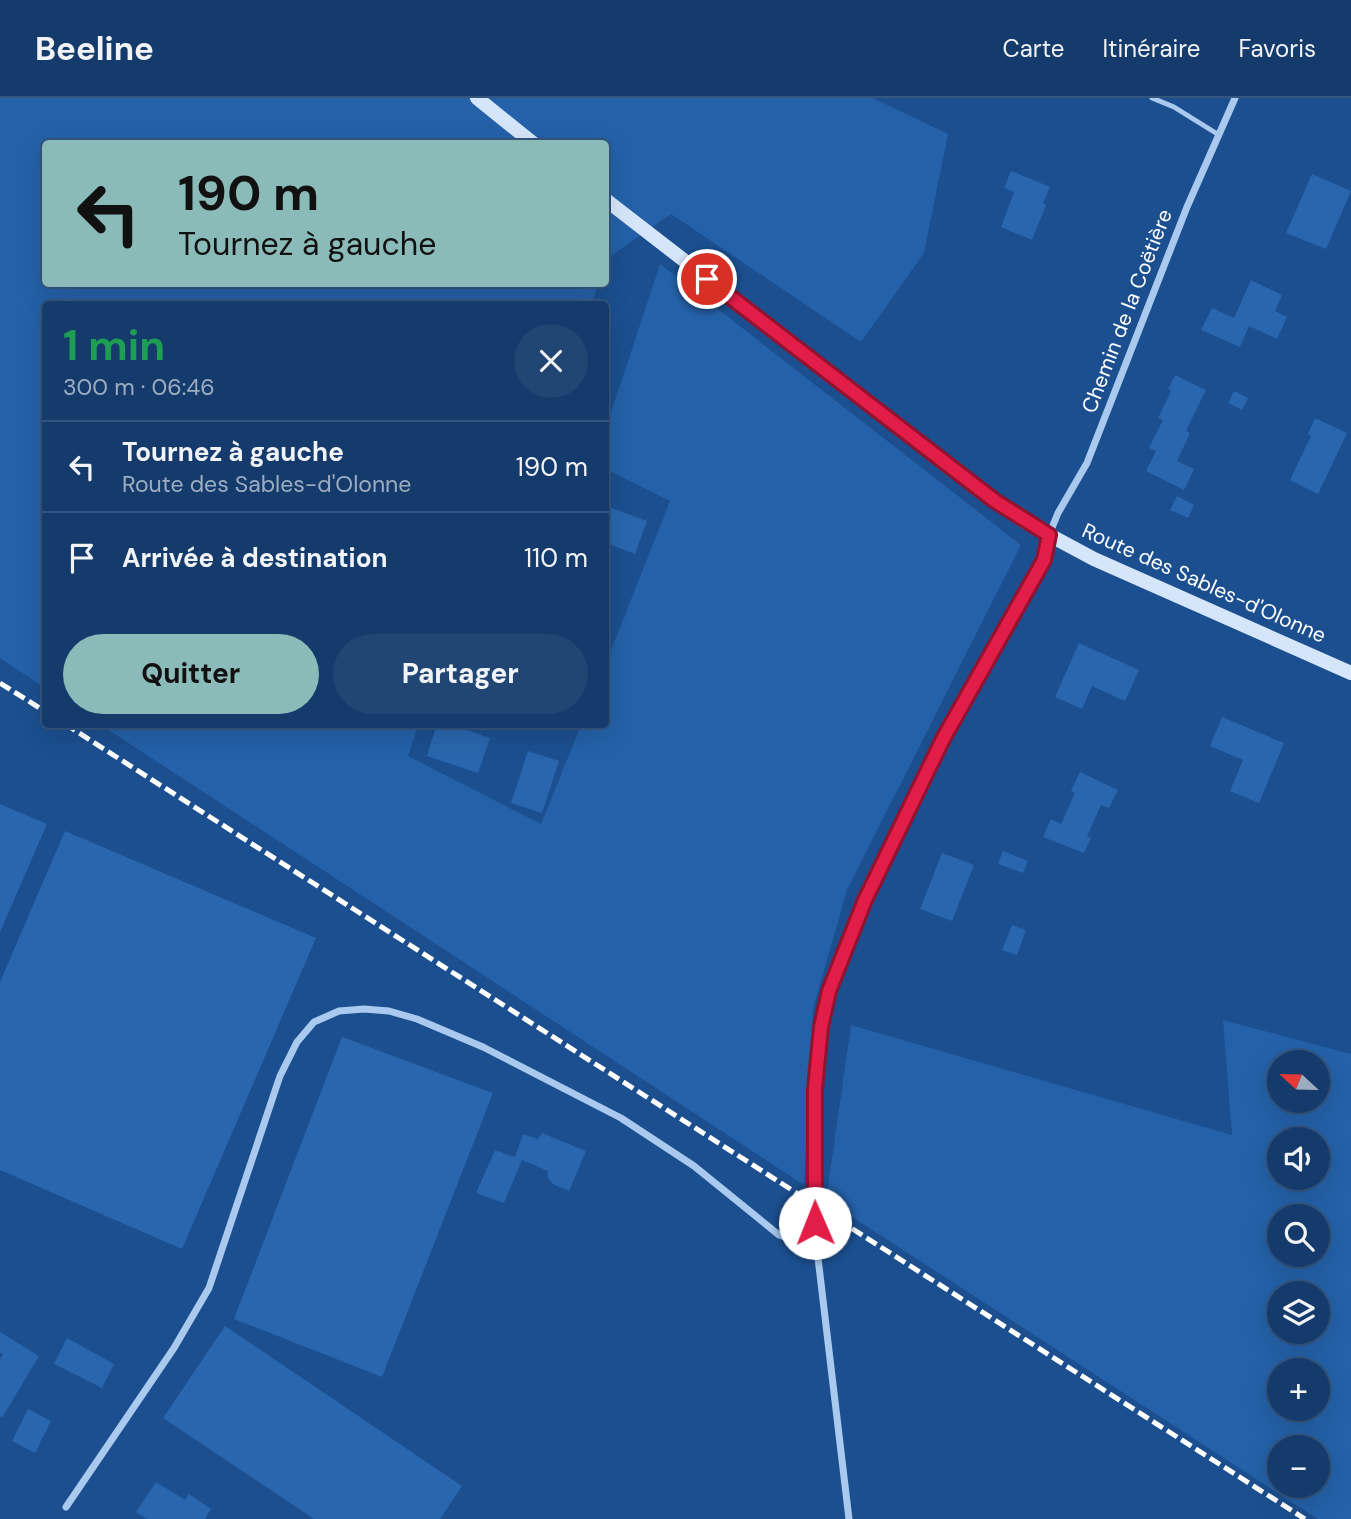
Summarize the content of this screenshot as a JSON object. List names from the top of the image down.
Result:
{
  "streets": {
    "main road": ["Route des Sables-d'Olonne"],
    "street": ["Chemin de la Coëtière"]
  },
  "crossings": [
    ["Chemin de la Coëtière", "Route des Sables-d'Olonne"]
  ],
  "north": "left",
  "page": {
    "header": "Beeline",
    "nav": ["Carte", "Itinéraire", "Favoris"],
    "turn": ["190 m", "Tournez à gauche"],
    "heading": ["1 min", "300 m · 06:46"],
    "list": [
      {
        "name": "Tournez à gauche",
        "note": "Route des Sables-d'Olonne",
        "value": "190 m"
      },
      {
        "name": "Arrivée à destination",
        "value": "110 m"
      }
    ],
    "buttons": ["Quitter", "Partager"],
    "map_buttons": ["+", "−"]
  }
}
